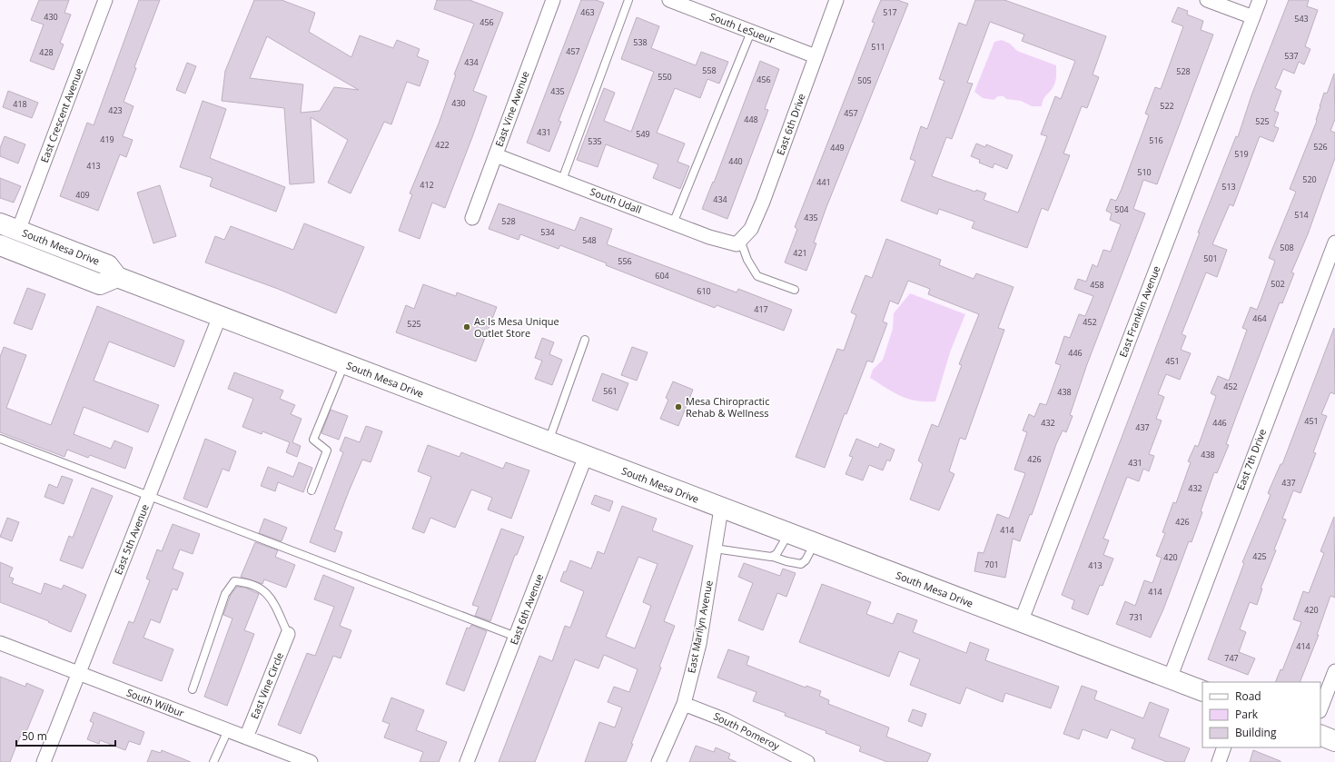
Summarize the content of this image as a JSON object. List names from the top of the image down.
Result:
{
  "streets": {
    "main road": ["South Mesa Drive"],
    "street": [
      "South LeSueur",
      "East Vine Avenue",
      "East Crescent Avenue",
      "East 6th Drive",
      "South Udall",
      "East Franklin Avenue",
      "East 7th Drive",
      "East 5th Avenue",
      "East 6th Avenue",
      "East Marilyn Avenue",
      "East Vine Circle",
      "South Wilbur",
      "South Pomeroy"
    ]
  },
  "crossings": [
    ["South LeSueur", "East 6th Drive"],
    ["East Vine Avenue", "South Udall"],
    ["East Crescent Avenue", "South Mesa Drive"],
    ["East 6th Drive", "South Udall"],
    ["South Mesa Drive", "East Franklin Avenue"],
    ["South Mesa Drive", "East 7th Drive"],
    ["South Mesa Drive", "East 5th Avenue"],
    ["South Mesa Drive", "East 6th Avenue"],
    ["South Mesa Drive", "East Marilyn Avenue"],
    ["East 5th Avenue", "South Wilbur"],
    ["East Marilyn Avenue", "South Pomeroy"],
    ["East Vine Circle", "South Wilbur"]
  ],
  "places": ["As Is Mesa Unique Outlet Store", "Mesa Chiropractic Rehab & Wellness"],
  "house_numbers": [
    "463",
    "517",
    "430",
    "543",
    "456",
    "538",
    "511",
    "457",
    "428",
    "537",
    "434",
    "558",
    "528",
    "550",
    "456",
    "505",
    "435",
    "430",
    "418",
    "522",
    "423",
    "457",
    "448",
    "525",
    "431",
    "549",
    "419",
    "516",
    "535",
    "422",
    "526",
    "449",
    "519",
    "440",
    "413",
    "510",
    "520",
    "441",
    "412",
    "513",
    "409",
    "434",
    "504",
    "514",
    "435",
    "528",
    "534",
    "548",
    "508",
    "421",
    "501",
    "556",
    "604",
    "502",
    "458",
    "610",
    "417",
    "464",
    "452",
    "525",
    "446",
    "451",
    "452",
    "561",
    "438",
    "451",
    "432",
    "446",
    "437",
    "438",
    "426",
    "431",
    "437",
    "432",
    "426",
    "414",
    "425",
    "420",
    "701",
    "413",
    "414",
    "420",
    "731",
    "414",
    "747"
  ],
  "legend": ["Road", "Park", "Building"],
  "scale_bar": "50 m"
}
